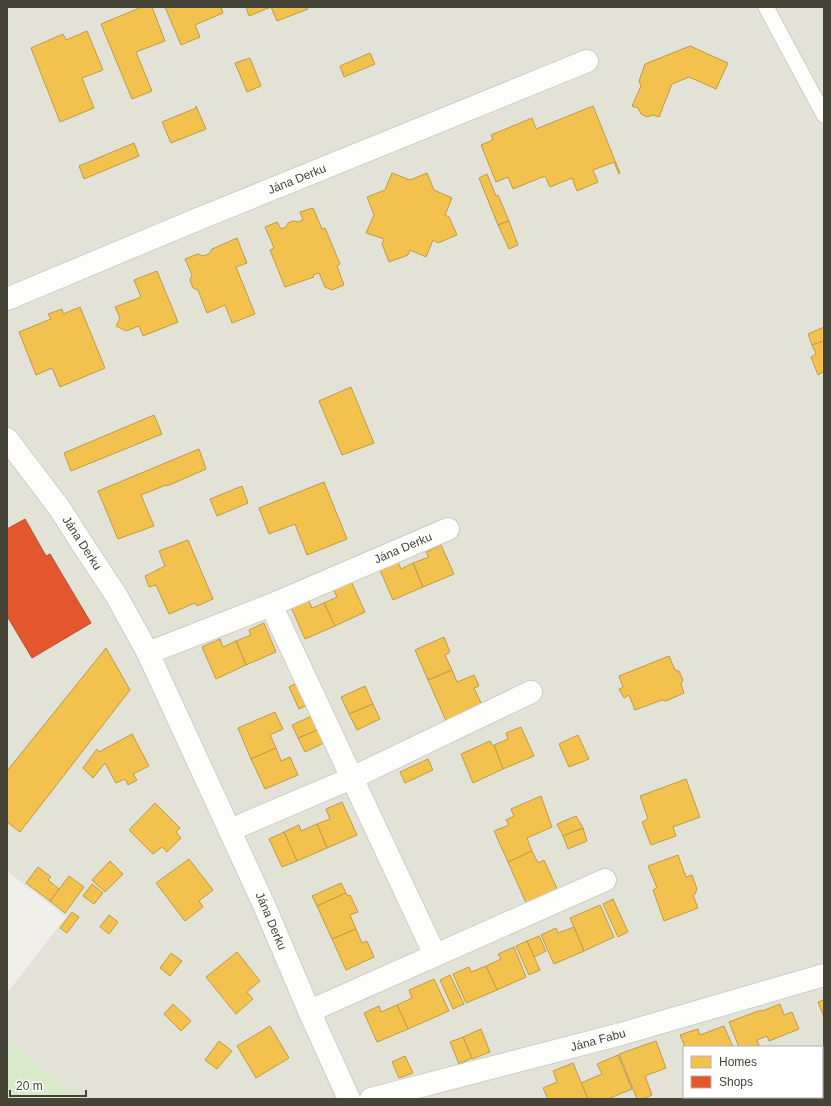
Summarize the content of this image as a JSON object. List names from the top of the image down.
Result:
{
  "streets": {
    "street": ["Jána Derku", "Jána Fabu"]
  },
  "legend": ["Homes", "Shops"],
  "scale_bar": "20 m"
}
